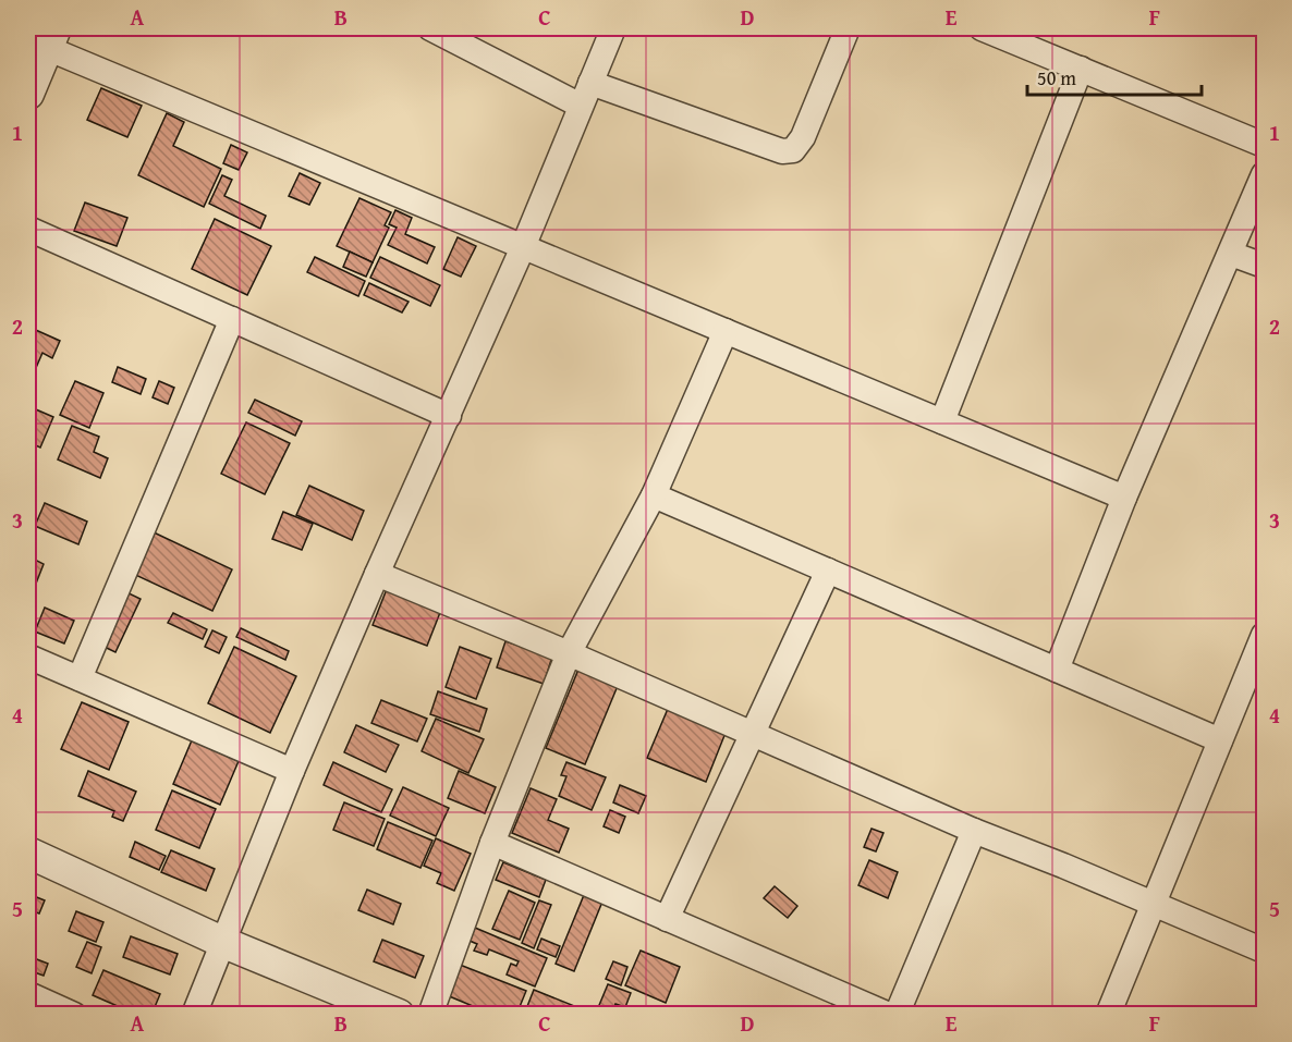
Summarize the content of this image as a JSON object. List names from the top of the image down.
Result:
{
  "scale_bar": "50 m",
  "grid": {
    "columns": [
      "A",
      "B",
      "C",
      "D",
      "E",
      "F"
    ],
    "rows": [
      "1",
      "2",
      "3",
      "4",
      "5"
    ]
  }
}
